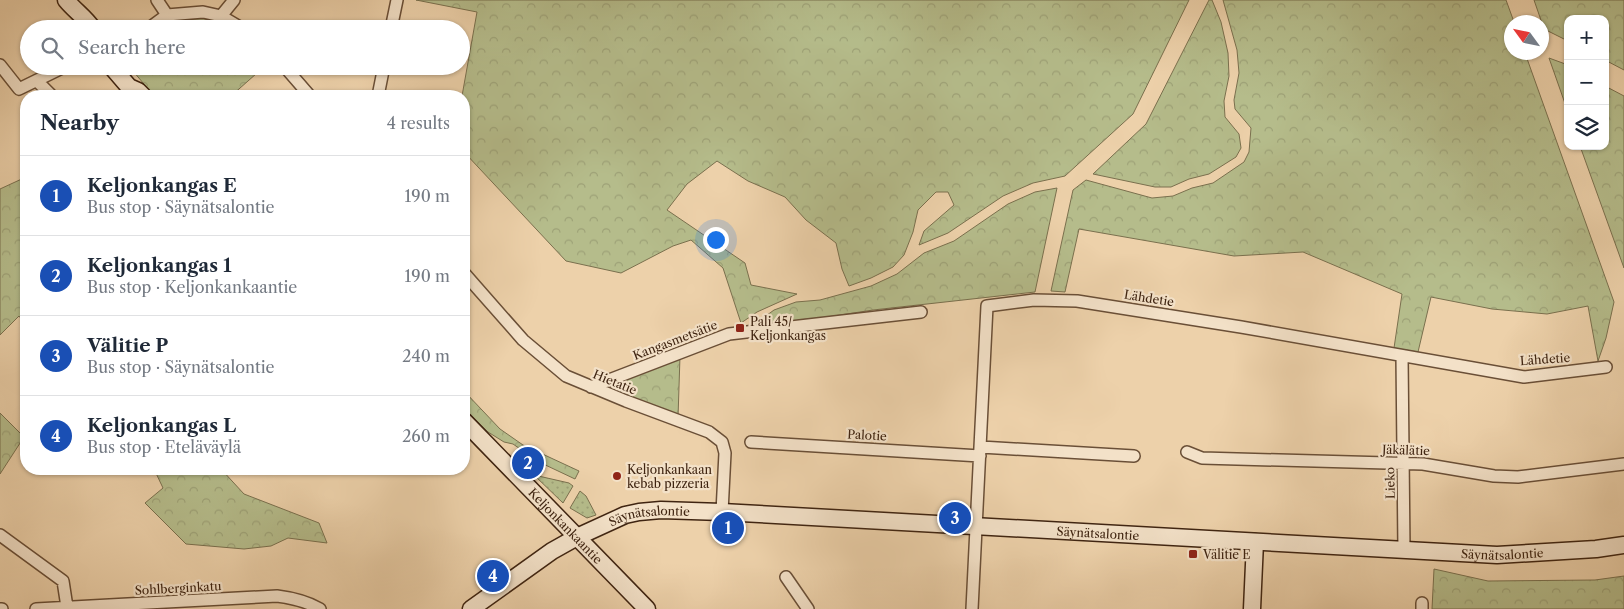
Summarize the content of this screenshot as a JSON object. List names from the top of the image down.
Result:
{
  "streets": {
    "main road": ["Säynätsalontie", "Keljonkankaantie"],
    "street": [
      "Lähdetie",
      "Kangasmetsätie",
      "Hietatie",
      "Palotie",
      "Jäkälätie",
      "Lieko",
      "Sohlberginkatu"
    ]
  },
  "crossings": [
    ["Lähdetie", "Palotie"],
    ["Lähdetie", "Lieko"],
    ["Lähdetie", "Säynätsalontie"],
    ["Kangasmetsätie", "Hietatie"],
    ["Hietatie", "Säynätsalontie"],
    ["Jäkälätie", "Lieko"],
    ["Lieko", "Säynätsalontie"],
    ["Säynätsalontie", "Keljonkankaantie"]
  ],
  "places": {
    "transit": ["Pali 45/ Keljonkangas", "Välitie E"],
    "other": ["Keljonkankaan kebab pizzeria"]
  },
  "north": "top left",
  "page": {
    "map_buttons": ["+", "−"],
    "search": "Search here",
    "heading": ["Nearby", "4 results"],
    "list": [
      {
        "mark": "1",
        "name": "Keljonkangas E",
        "note": "Bus stop · Säynätsalontie",
        "value": "190 m"
      },
      {
        "mark": "2",
        "name": "Keljonkangas 1",
        "note": "Bus stop · Keljonkankaantie",
        "value": "190 m"
      },
      {
        "mark": "3",
        "name": "Välitie P",
        "note": "Bus stop · Säynätsalontie",
        "value": "240 m"
      },
      {
        "mark": "4",
        "name": "Keljonkangas L",
        "note": "Bus stop · Eteläväylä",
        "value": "260 m"
      }
    ],
    "pins": [
      "2",
      "3",
      "1",
      "4"
    ]
  }
}
